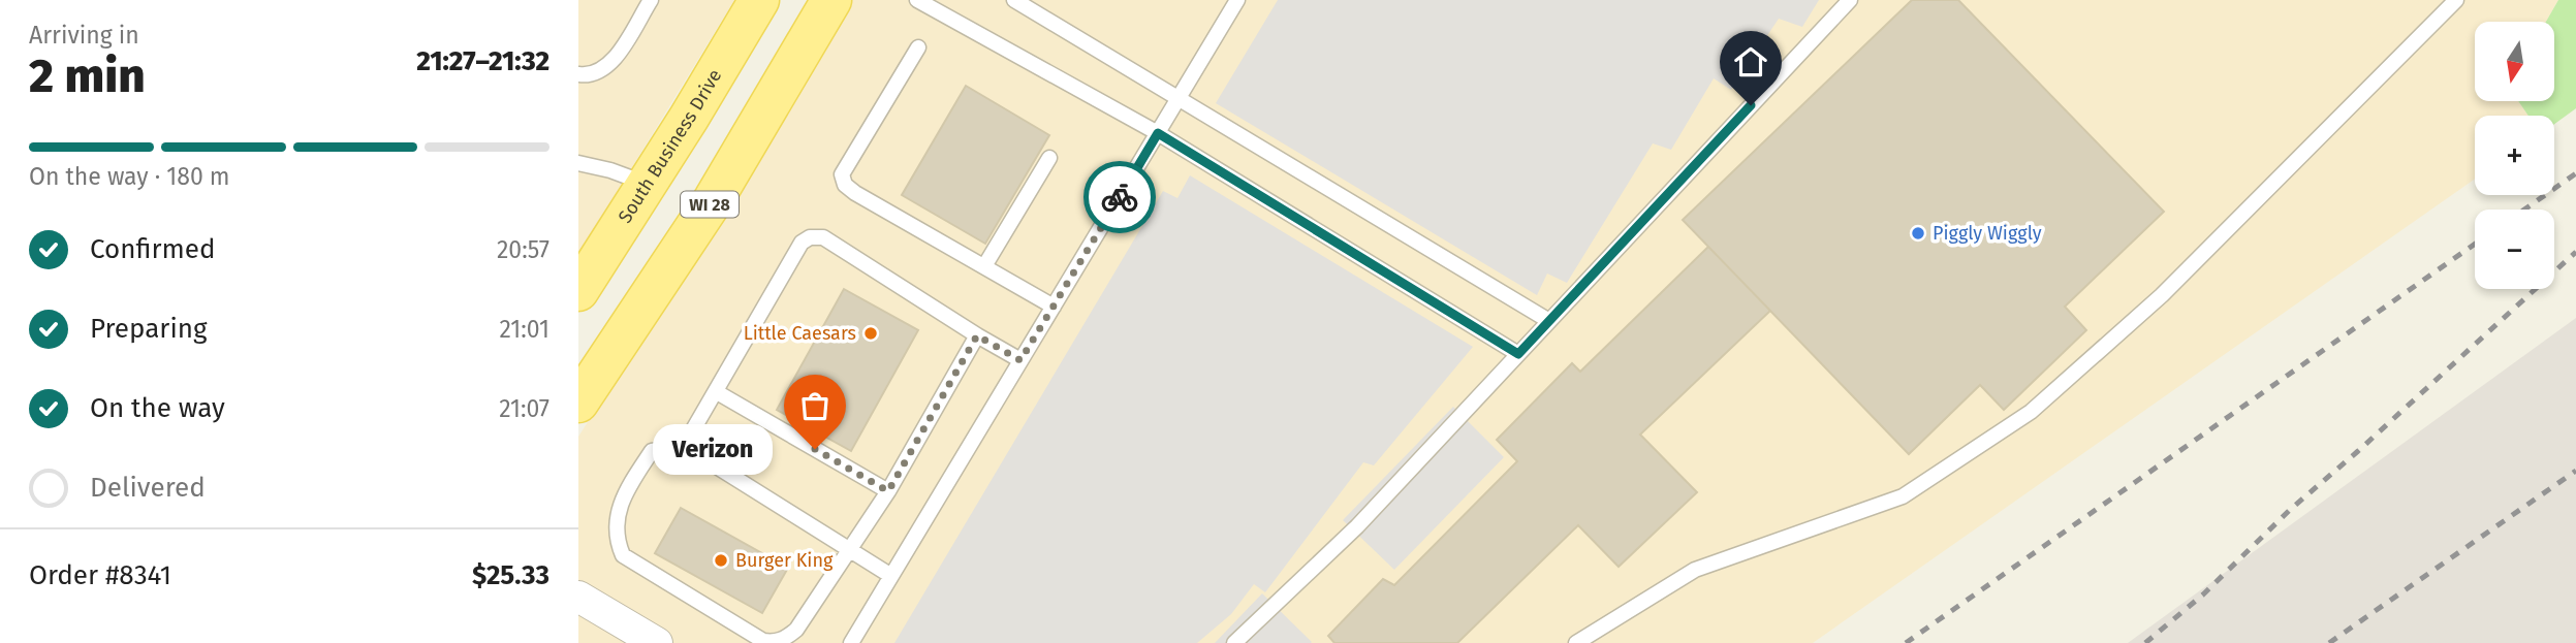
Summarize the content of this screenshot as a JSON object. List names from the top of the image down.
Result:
{
  "streets": {
    "main road": ["South Business Drive", "WI 28"]
  },
  "places": [
    "Piggly Wiggly",
    "Little Caesars",
    "Verizon",
    "Burger King"
  ],
  "north": "bottom",
  "page": {
    "heading": ["2 min", "Arriving in", "21:27–21:32"],
    "panel": ["Order #8341", "$25.33"],
    "map_buttons": ["+", "−"],
    "bar": "On the way · 180 m",
    "list": [
      ["Confirmed", "20:57"],
      ["Preparing", "21:01"],
      ["On the way", "21:07"],
      "Delivered"
    ],
    "bubble": "Verizon"
  }
}
